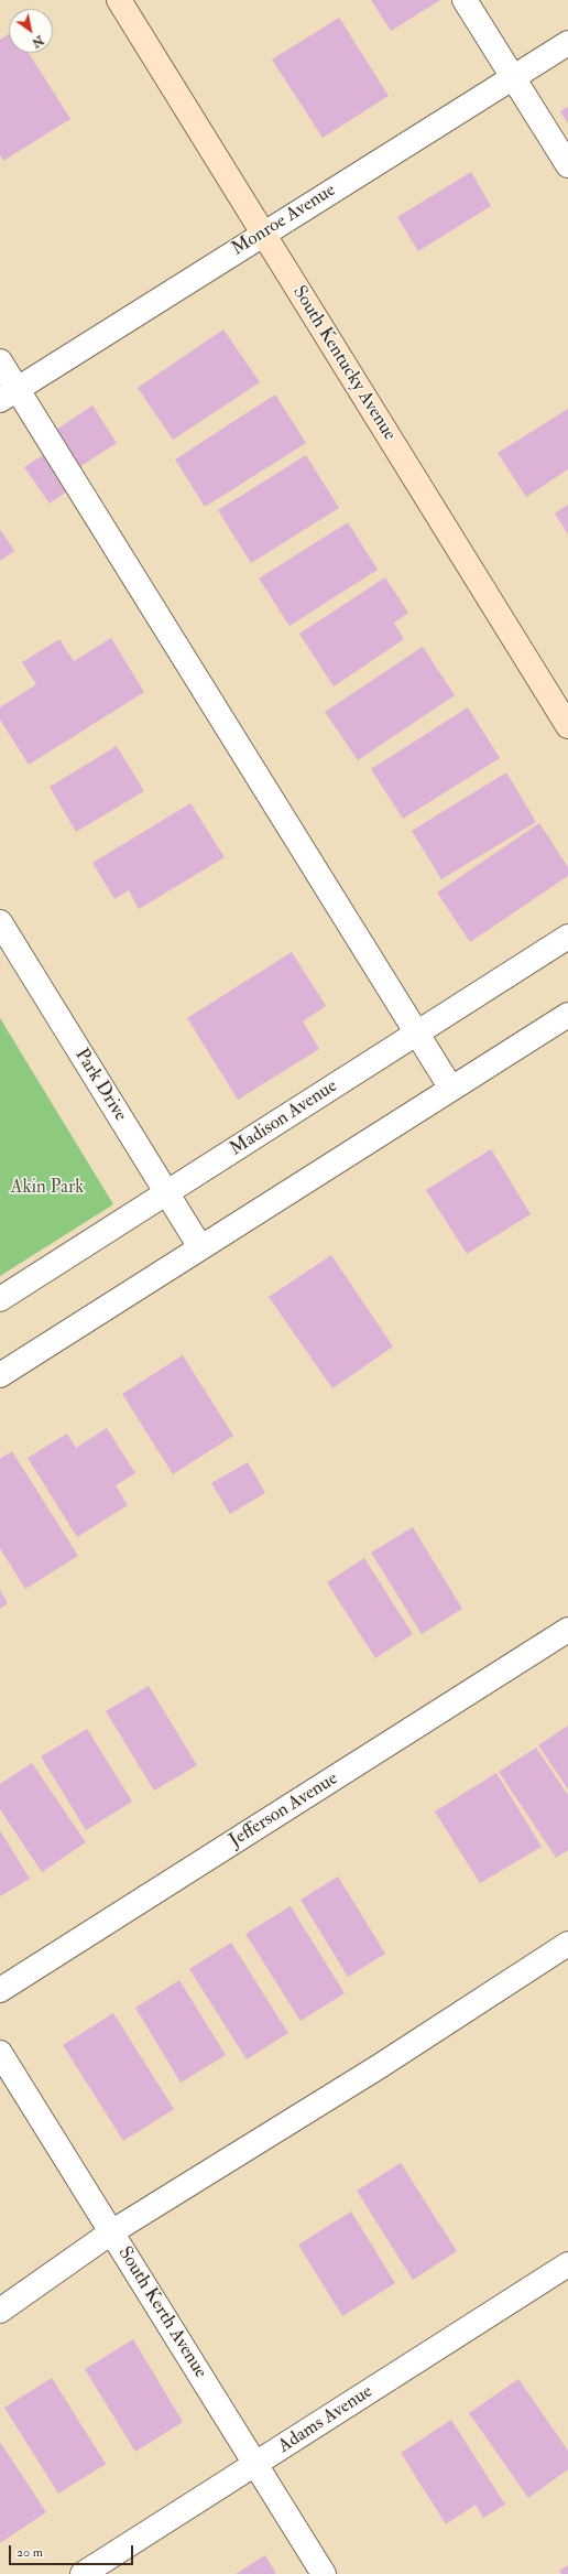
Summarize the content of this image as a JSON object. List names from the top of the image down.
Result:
{
  "streets": {
    "street": [
      "Monroe Avenue",
      "South Kentucky Avenue",
      "Park Drive",
      "Madison Avenue",
      "Jefferson Avenue",
      "South Kerth Avenue",
      "Adams Avenue"
    ]
  },
  "crossings": [
    ["Monroe Avenue", "South Kentucky Avenue"],
    ["Park Drive", "Madison Avenue"],
    ["South Kerth Avenue", "Adams Avenue"]
  ],
  "parks": ["Akin Park"],
  "scale_bar": "20 m",
  "north": "bottom right"
}
